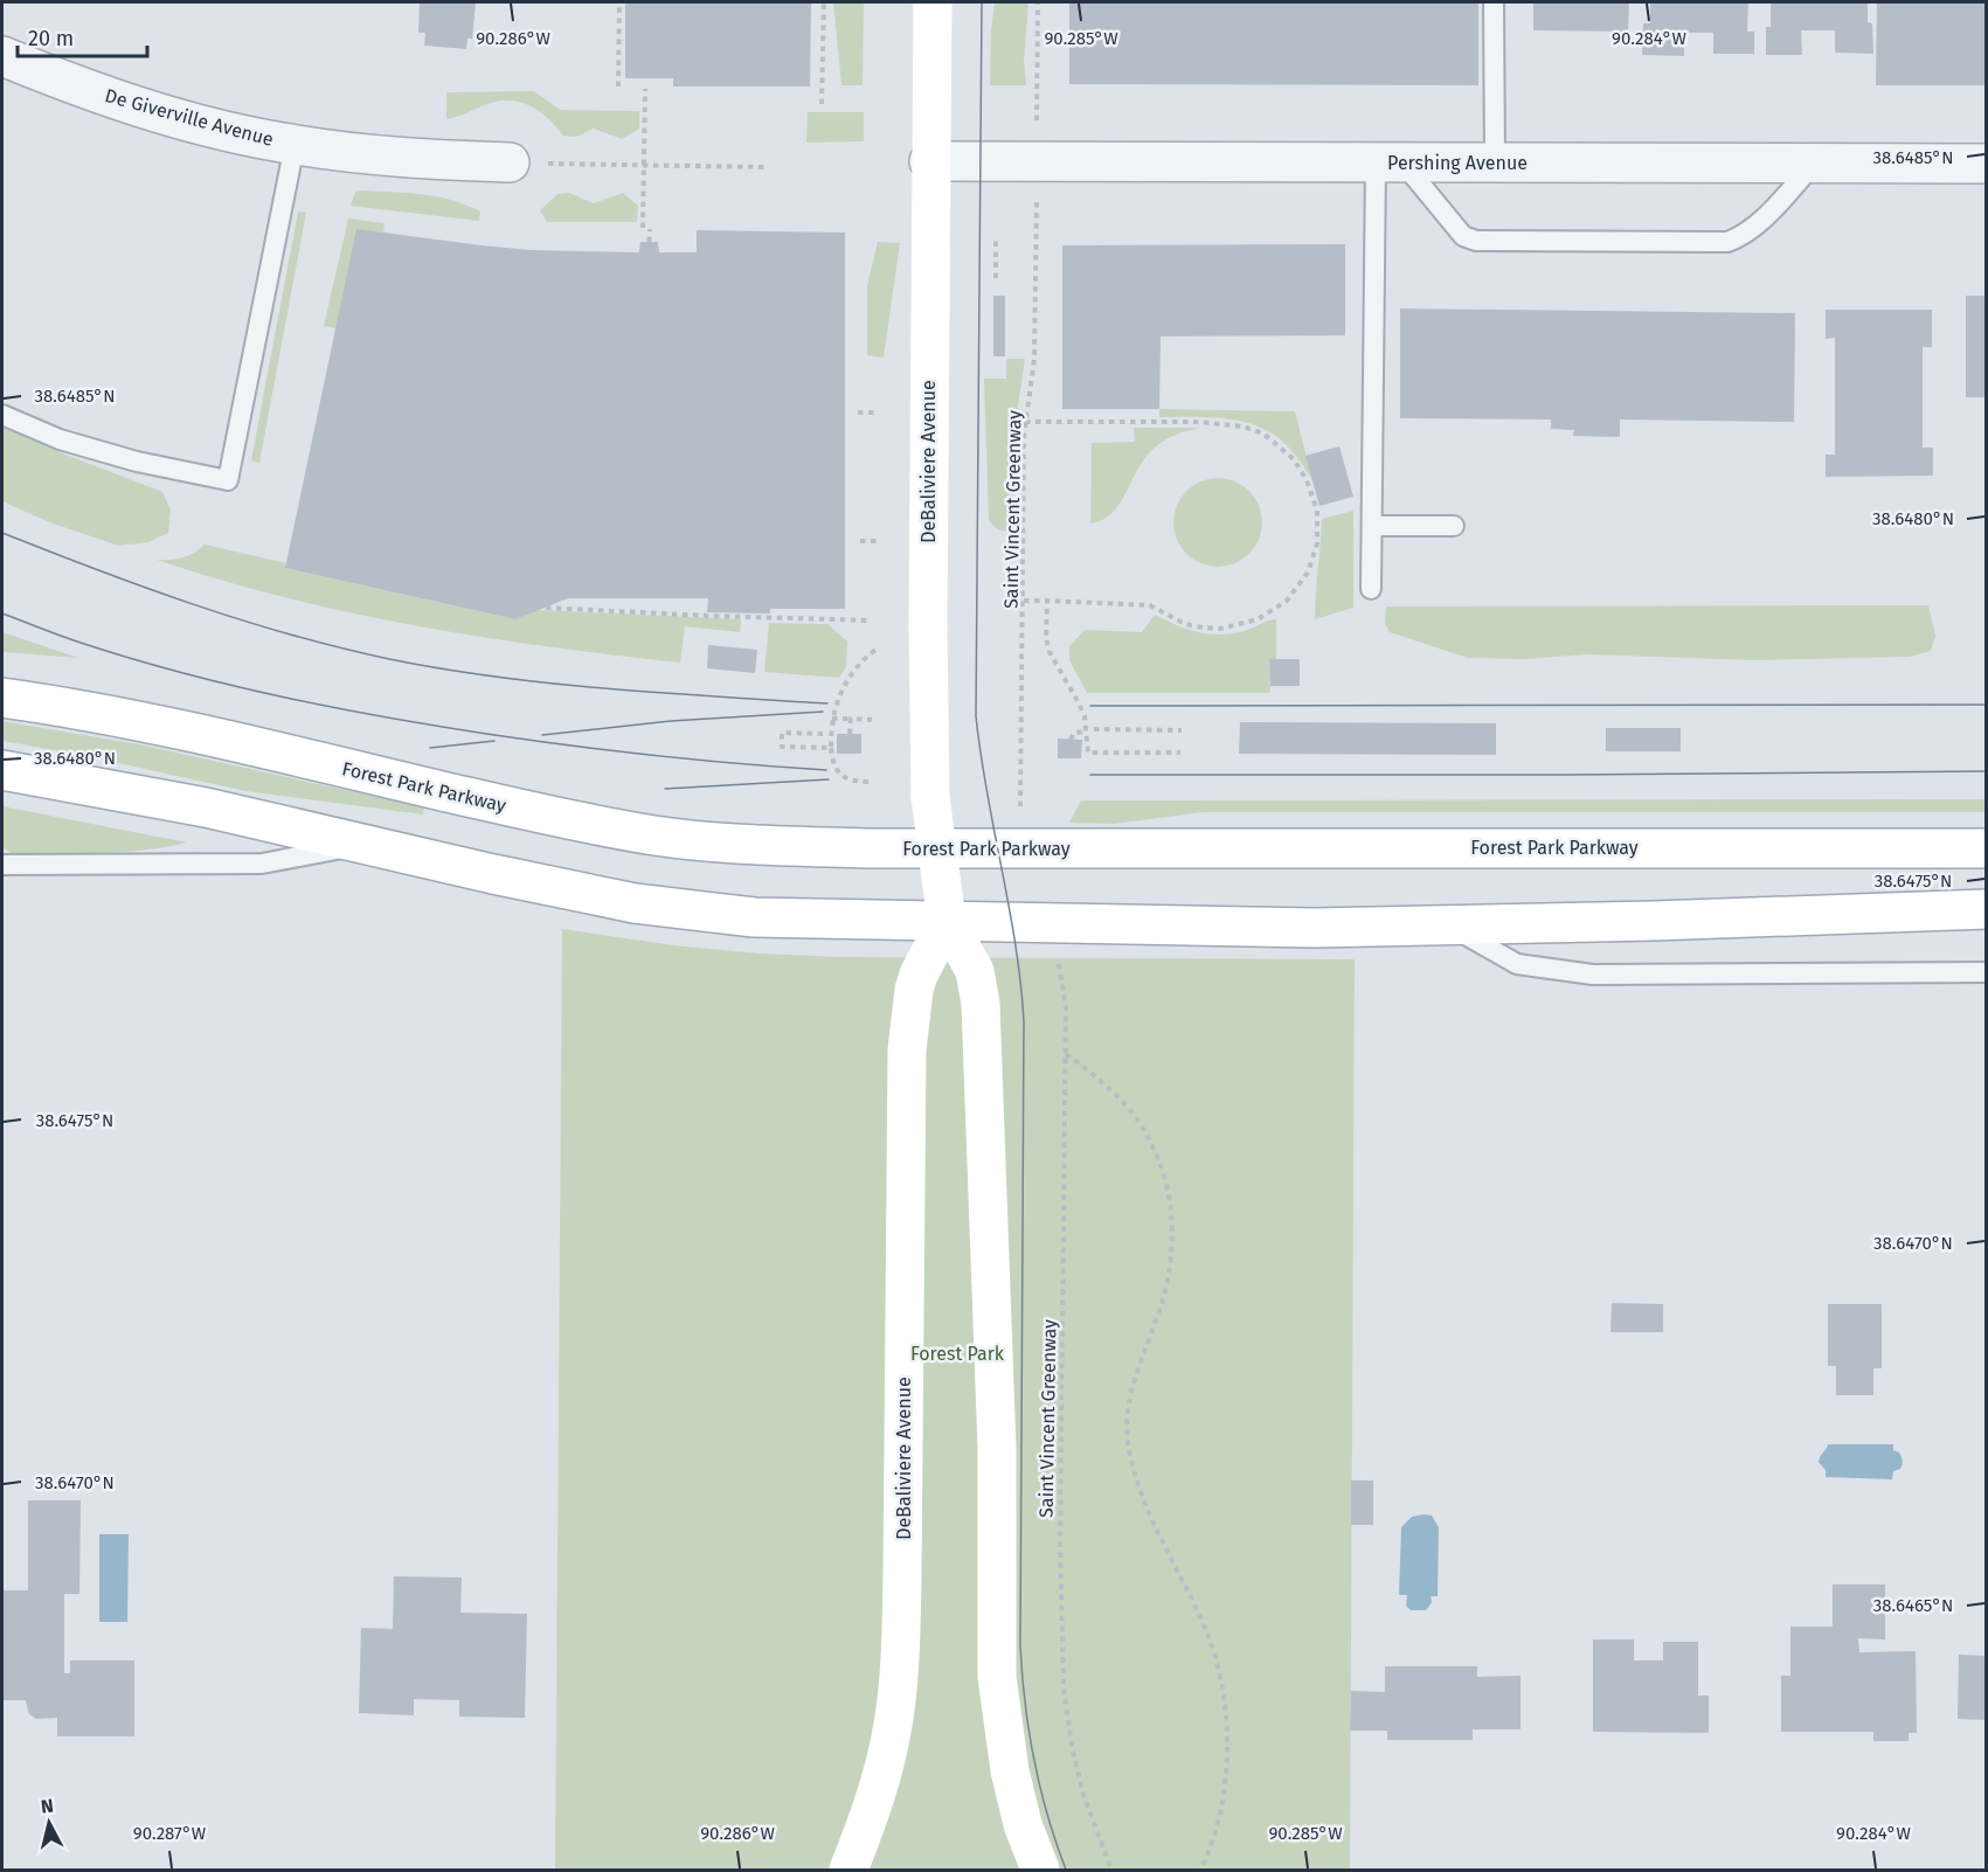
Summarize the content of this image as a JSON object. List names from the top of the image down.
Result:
{
  "streets": {
    "main road": ["DeBaliviere Avenue", "Forest Park Parkway"],
    "street": ["De Giverville Avenue", "Pershing Avenue"],
    "path": ["Saint Vincent Greenway"]
  },
  "crossings": [
    ["Pershing Avenue", "DeBaliviere Avenue"],
    ["DeBaliviere Avenue", "Forest Park Parkway"]
  ],
  "parks": ["Forest Park"],
  "scale_bar": "20 m",
  "north": "top",
  "coordinates": [
    "90.286°W",
    "90.285°W",
    "90.284°W",
    "38.6485°N",
    "38.6480°N",
    "38.6475°N",
    "38.6470°N",
    "38.6465°N",
    "90.287°W"
  ]
}
